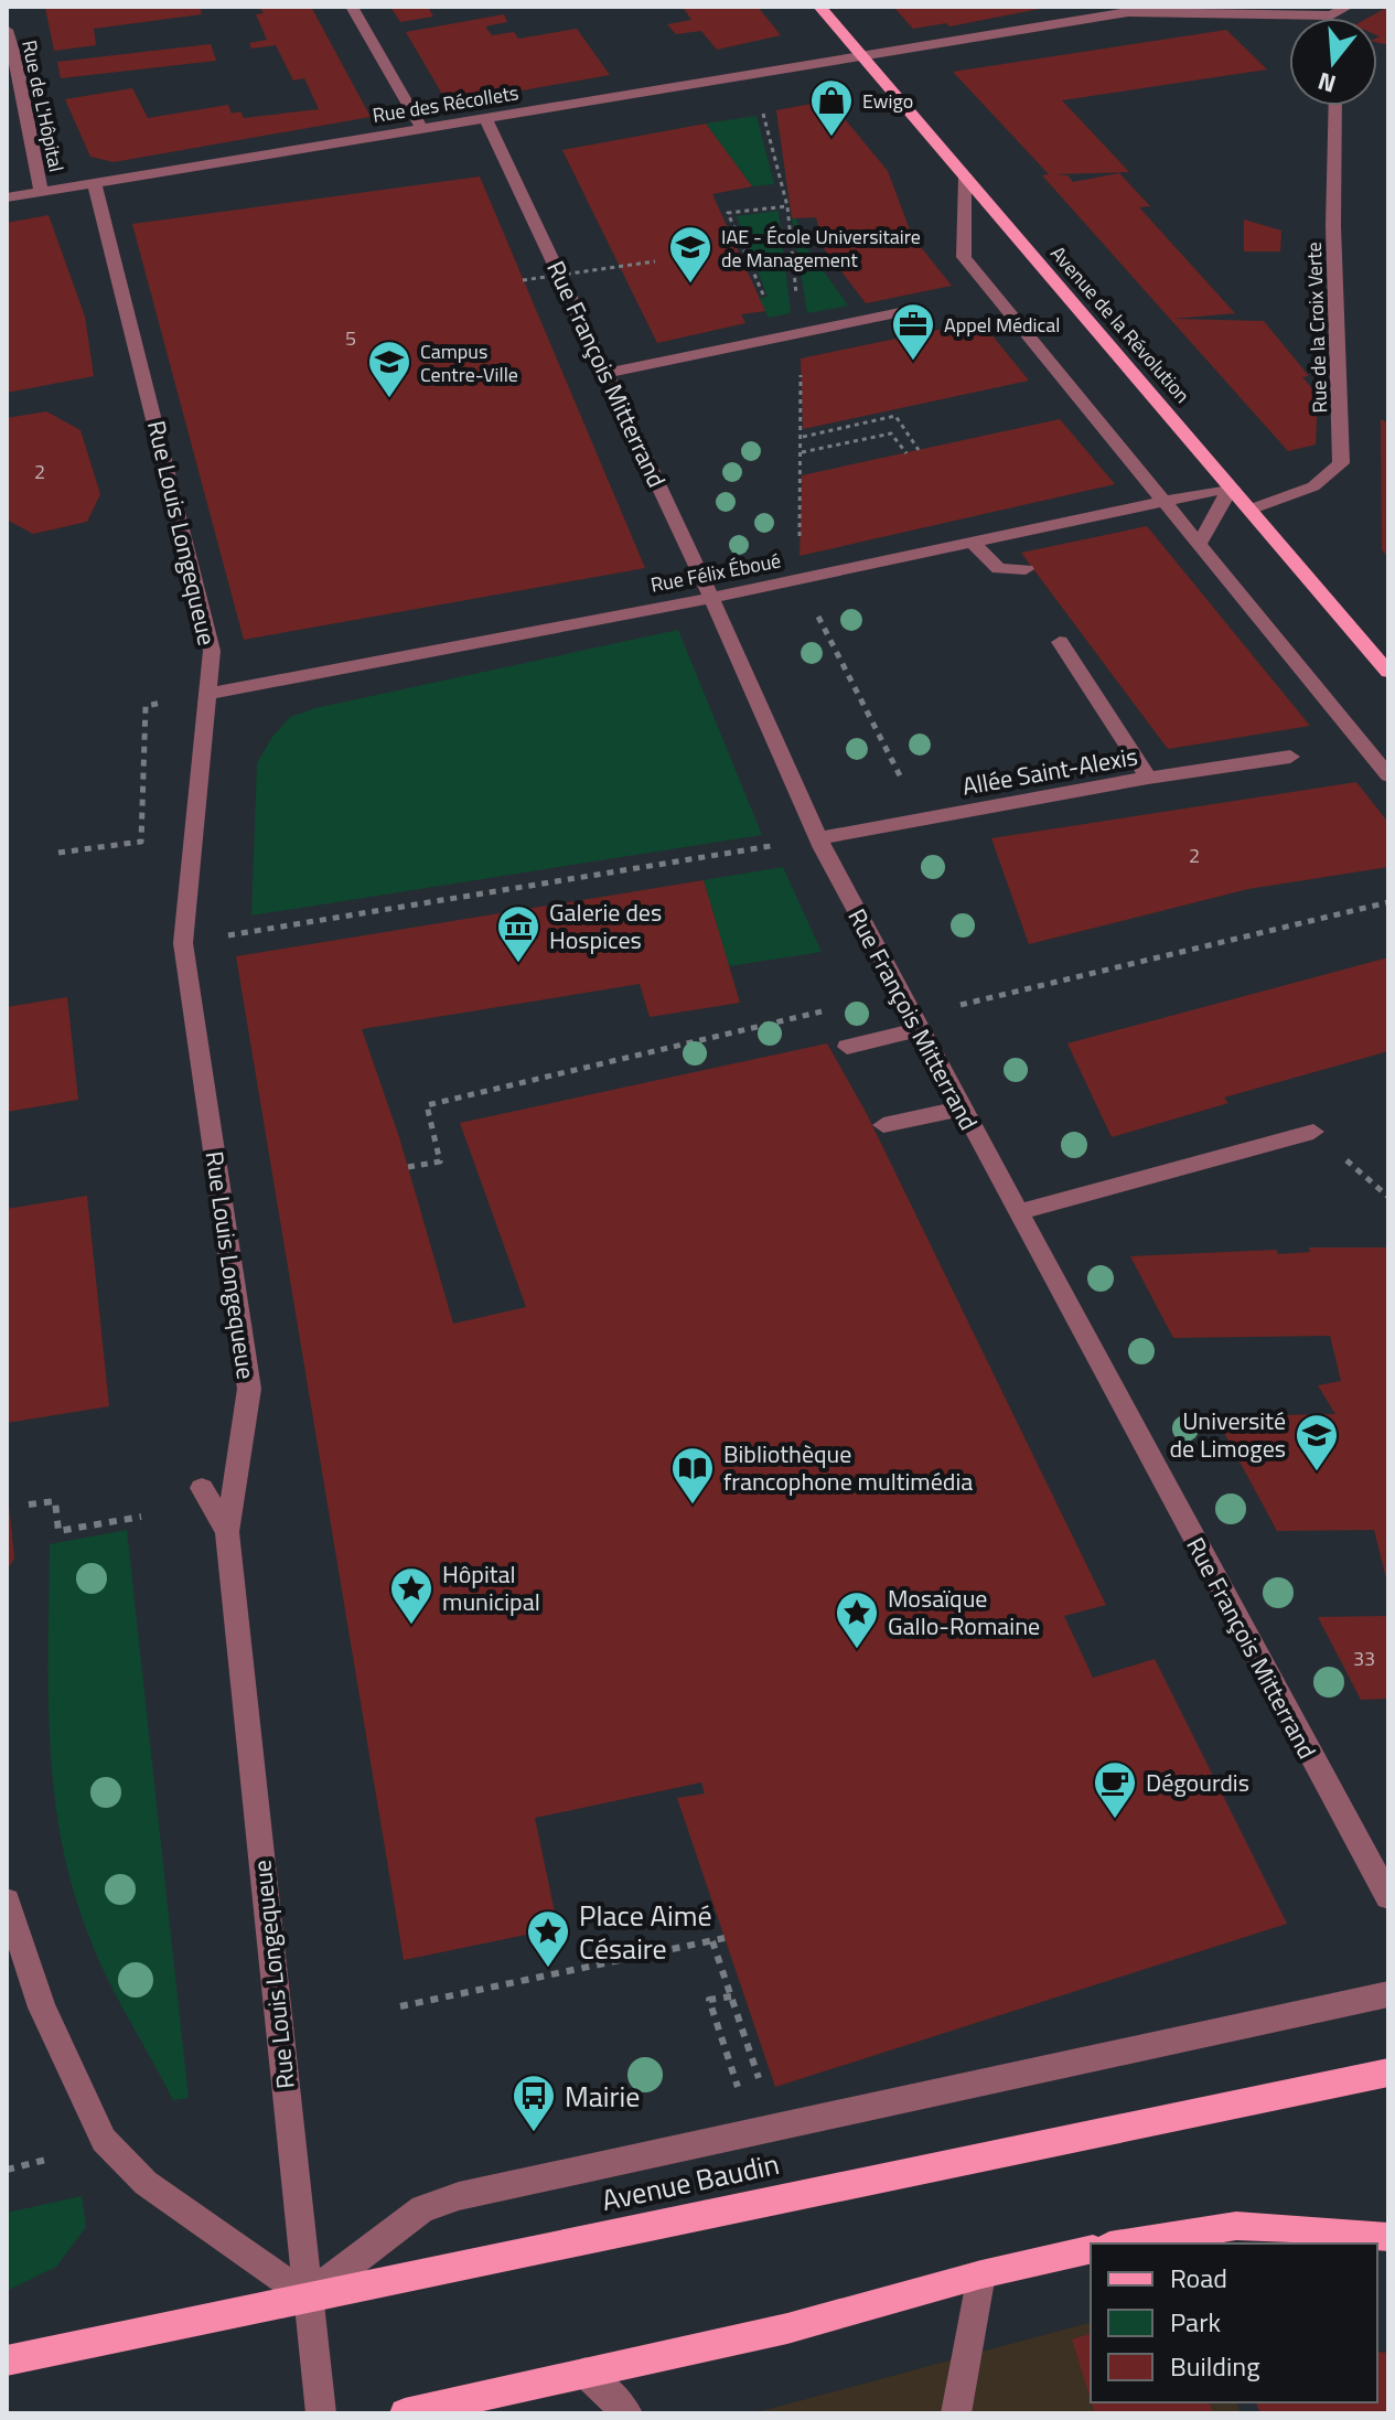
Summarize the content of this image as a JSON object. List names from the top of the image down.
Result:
{
  "streets": {
    "main road": ["Avenue de la Révolution", "Avenue Baudin"],
    "street": [
      "Rue des Récollets",
      "Rue de L'Hôpital",
      "Rue de la Croix Verte",
      "Rue François Mitterrand",
      "Rue Louis Longequeue",
      "Rue Félix Éboué",
      "Allée Saint-Alexis"
    ]
  },
  "crossings": [
    ["Rue des Récollets", "Rue de L'Hôpital"],
    ["Rue des Récollets", "Avenue de la Révolution"],
    ["Rue des Récollets", "Rue François Mitterrand"],
    ["Rue des Récollets", "Rue Louis Longequeue"],
    ["Avenue de la Révolution", "Rue de la Croix Verte"],
    ["Avenue de la Révolution", "Rue Félix Éboué"],
    ["Rue François Mitterrand", "Rue Félix Éboué"],
    ["Rue François Mitterrand", "Allée Saint-Alexis"],
    ["Rue Louis Longequeue", "Rue Félix Éboué"],
    ["Rue Louis Longequeue", "Avenue Baudin"]
  ],
  "places": {
    "shop": ["Ewigo"],
    "school or university": ["IAE - École Universitaire de Management", "Campus Centre-Ville", "Université de Limoges"],
    "office": ["Appel Médical"],
    "museum": ["Galerie des Hospices"],
    "library": ["Bibliothèque francophone multimédia"],
    "place": ["Hôpital municipal", "Mosaïque Gallo-Romaine", "Place Aimé Césaire"],
    "cafe": ["Dégourdis"],
    "bus stop": ["Mairie"]
  },
  "house_numbers": [
    "5",
    "2",
    "2",
    "33"
  ],
  "legend": ["Road", "Park", "Building"],
  "north": "bottom"
}
